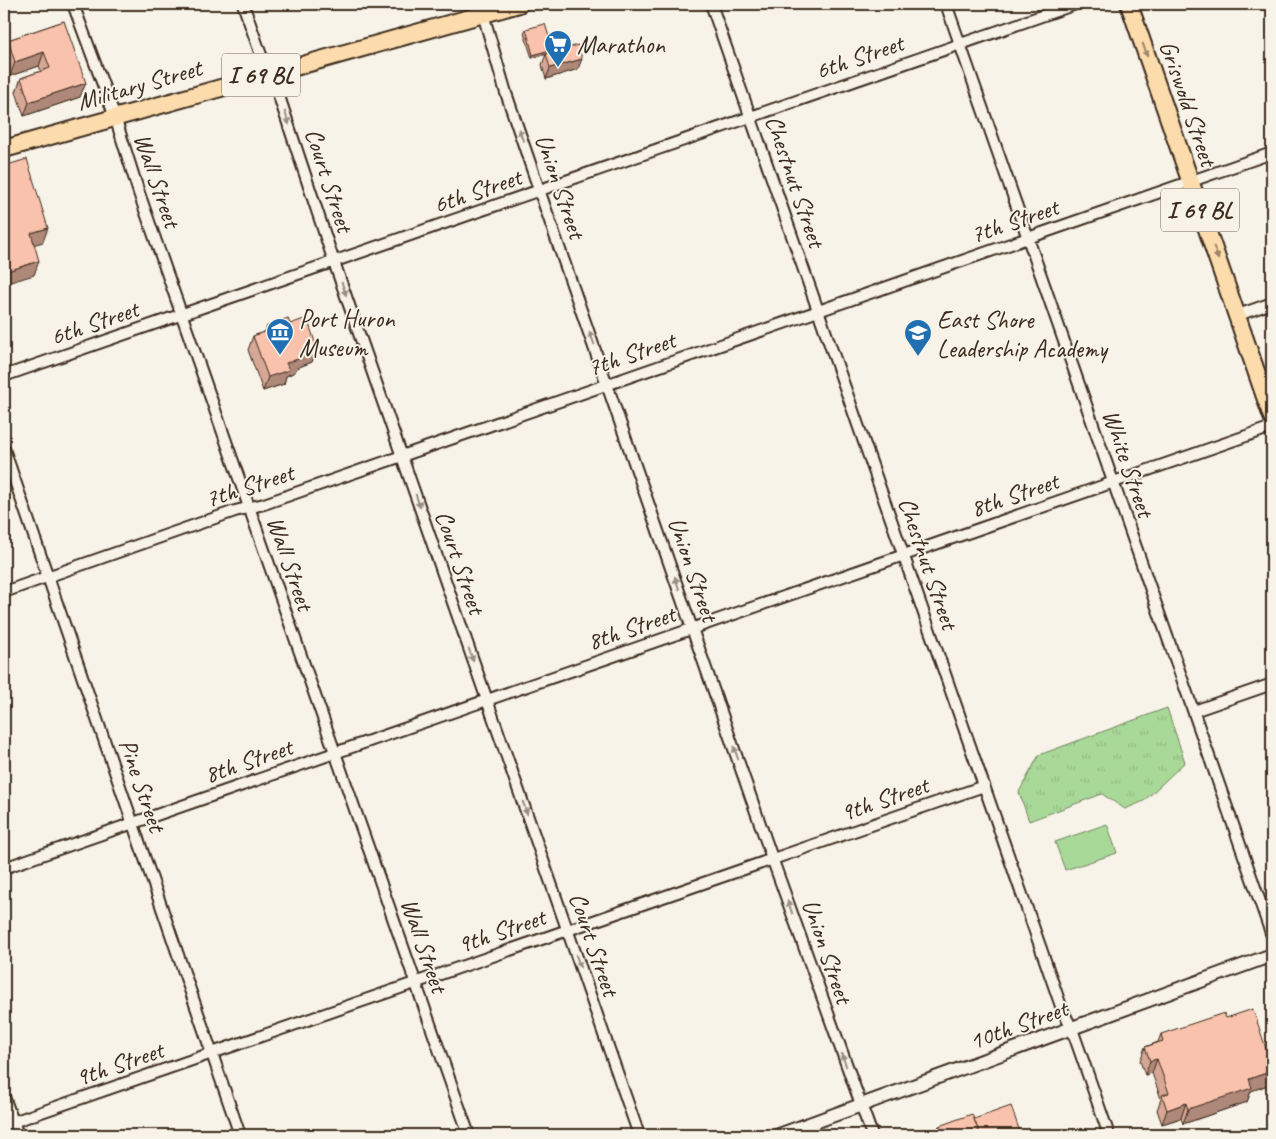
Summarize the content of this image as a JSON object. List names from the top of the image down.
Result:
{
  "streets": {
    "main road": ["I 69 BL", "Military Street", "Griswold Street"],
    "street": [
      "6th Street",
      "Wall Street",
      "Court Street",
      "Chestnut Street",
      "Union Street",
      "7th Street",
      "White Street",
      "8th Street",
      "Pine Street",
      "9th Street",
      "10th Street"
    ]
  },
  "crossings": [
    ["6th Street", "Wall Street"],
    ["6th Street", "Court Street"],
    ["6th Street", "Chestnut Street"],
    ["6th Street", "Union Street"],
    ["6th Street", "White Street"],
    ["Military Street", "Wall Street"],
    ["Military Street", "Court Street"],
    ["Military Street", "Union Street"],
    ["Griswold Street", "7th Street"],
    ["Wall Street", "7th Street"],
    ["Wall Street", "8th Street"],
    ["Wall Street", "9th Street"],
    ["Court Street", "7th Street"],
    ["Court Street", "8th Street"],
    ["Court Street", "9th Street"],
    ["Chestnut Street", "7th Street"],
    ["Chestnut Street", "8th Street"],
    ["Chestnut Street", "9th Street"],
    ["Chestnut Street", "10th Street"],
    ["Union Street", "7th Street"],
    ["Union Street", "8th Street"],
    ["Union Street", "9th Street"],
    ["Union Street", "10th Street"],
    ["7th Street", "White Street"],
    ["7th Street", "Pine Street"],
    ["White Street", "8th Street"],
    ["8th Street", "Pine Street"],
    ["Pine Street", "9th Street"]
  ],
  "one_way": ["Griswold Street", "Court Street", "Union Street"],
  "places": {
    "supermarket": ["Marathon"],
    "museum": ["Port Huron Museum"],
    "school or university": ["East Shore Leadership Academy"]
  }
}
